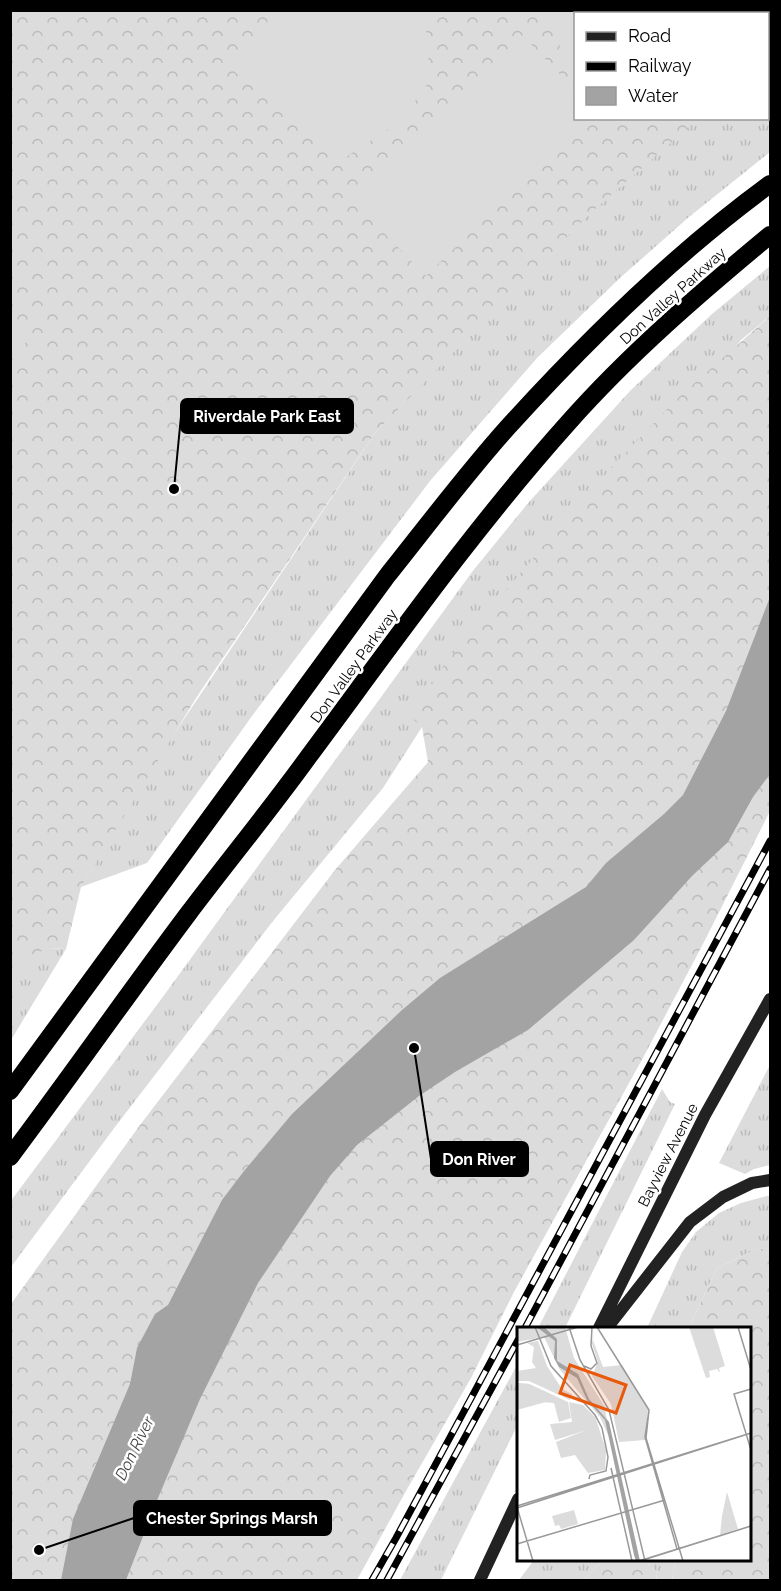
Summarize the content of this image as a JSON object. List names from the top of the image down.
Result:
{
  "streets": {
    "highway": ["Don Valley Parkway"],
    "main road": ["Bayview Avenue"]
  },
  "water": ["Don River"],
  "places": ["Riverdale Park East", "Don River", "Chester Springs Marsh"],
  "legend": ["Road", "Railway", "Water"]
}
